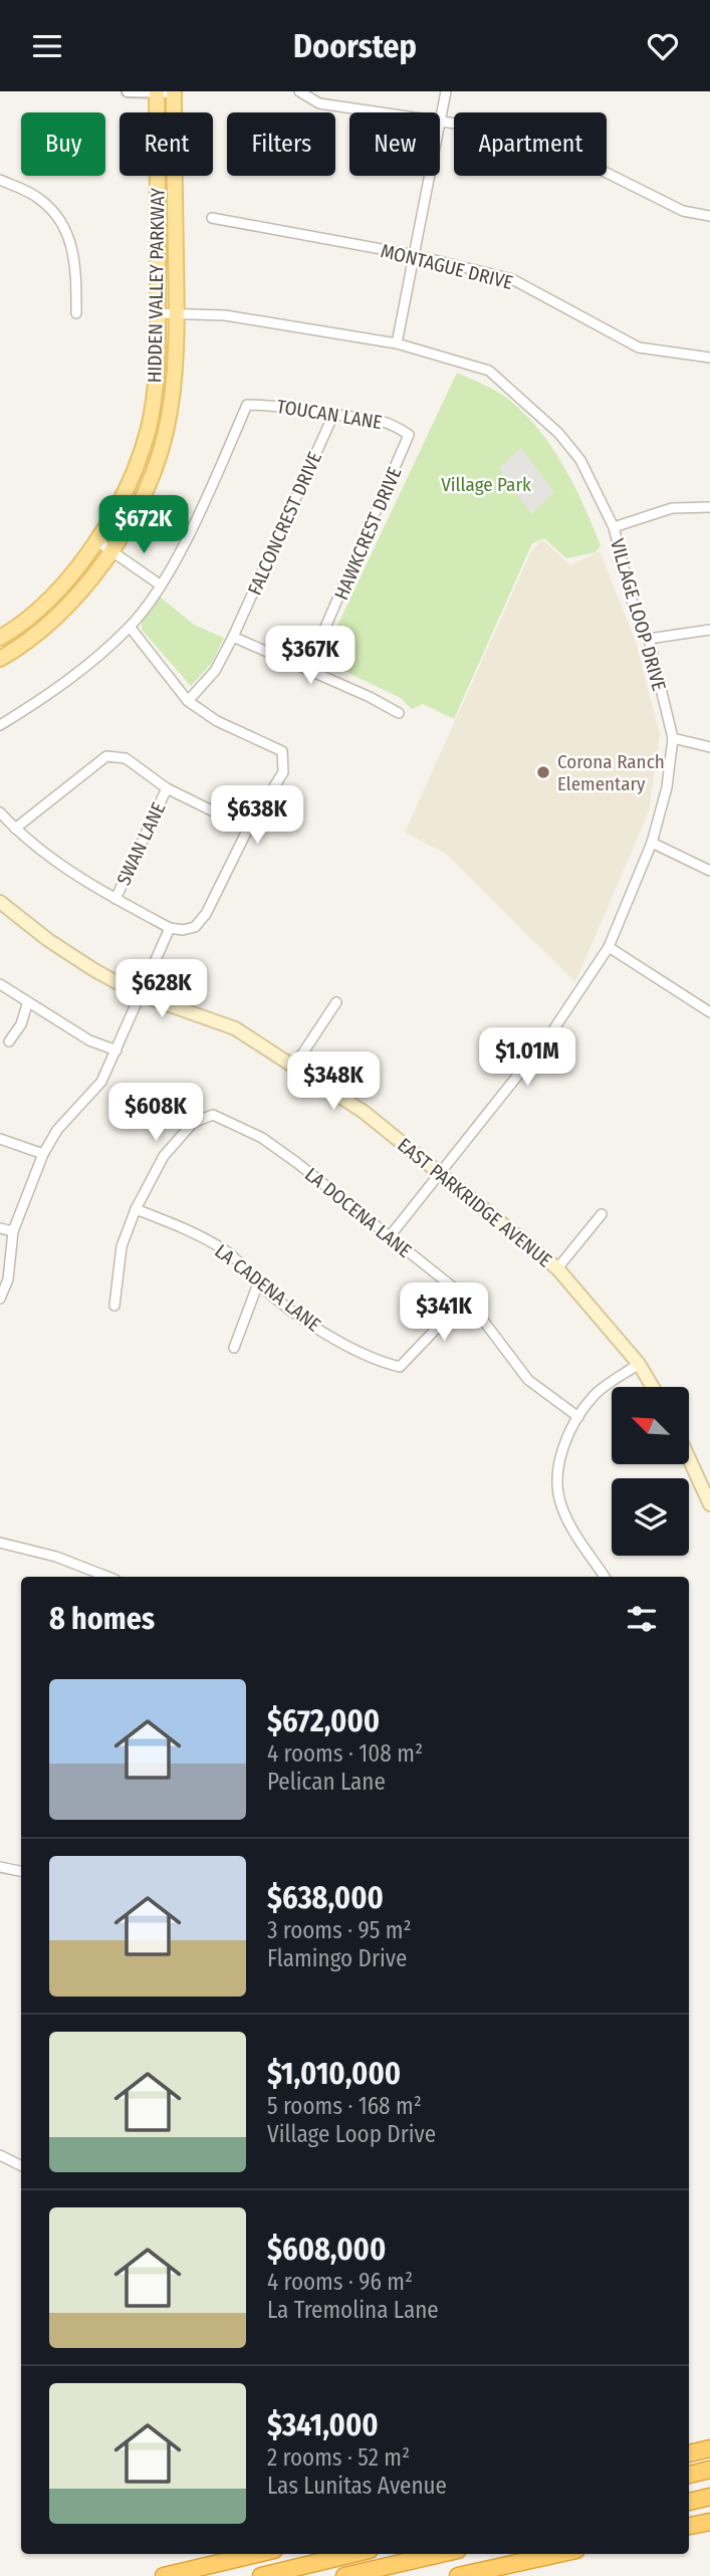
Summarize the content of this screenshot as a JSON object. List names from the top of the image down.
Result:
{
  "streets": {
    "main road": ["HIDDEN VALLEY PARKWAY", "EAST PARKRIDGE AVENUE"],
    "street": [
      "MONTAGUE DRIVE",
      "TOUCAN LANE",
      "FALCONCREST DRIVE",
      "HAWKCREST DRIVE",
      "VILLAGE LOOP DRIVE",
      "SWAN LANE",
      "LA DOCENA LANE",
      "LA CADENA LANE"
    ]
  },
  "crossings": [
    ["HIDDEN VALLEY PARKWAY", "VILLAGE LOOP DRIVE"],
    ["TOUCAN LANE", "FALCONCREST DRIVE"],
    ["TOUCAN LANE", "HAWKCREST DRIVE"],
    ["VILLAGE LOOP DRIVE", "EAST PARKRIDGE AVENUE"],
    ["VILLAGE LOOP DRIVE", "LA DOCENA LANE"],
    ["LA DOCENA LANE", "LA CADENA LANE"]
  ],
  "parks": ["Village Park"],
  "places": ["Corona Ranch Elementary"],
  "north": "top left",
  "page": {
    "header": "Doorstep",
    "chip": [
      "Buy",
      "Rent",
      "Filters",
      "New",
      "Apartment"
    ],
    "price": [
      "$672K",
      "$367K",
      "$638K",
      "$628K",
      "$1.01M",
      "$348K",
      "$608K",
      "$341K"
    ],
    "heading": "8 homes",
    "list": [
      {
        "name": "$672,000",
        "note": "4 rooms · 108 m² · Pelican Lane"
      },
      {
        "name": "$638,000",
        "note": "3 rooms · 95 m² · Flamingo Drive"
      },
      {
        "name": "$1,010,000",
        "note": "5 rooms · 168 m² · Village Loop Drive"
      },
      {
        "name": "$608,000",
        "note": "4 rooms · 96 m² · La Tremolina Lane"
      },
      {
        "name": "$341,000",
        "note": "2 rooms · 52 m² · Las Lunitas Avenue"
      }
    ]
  }
}
